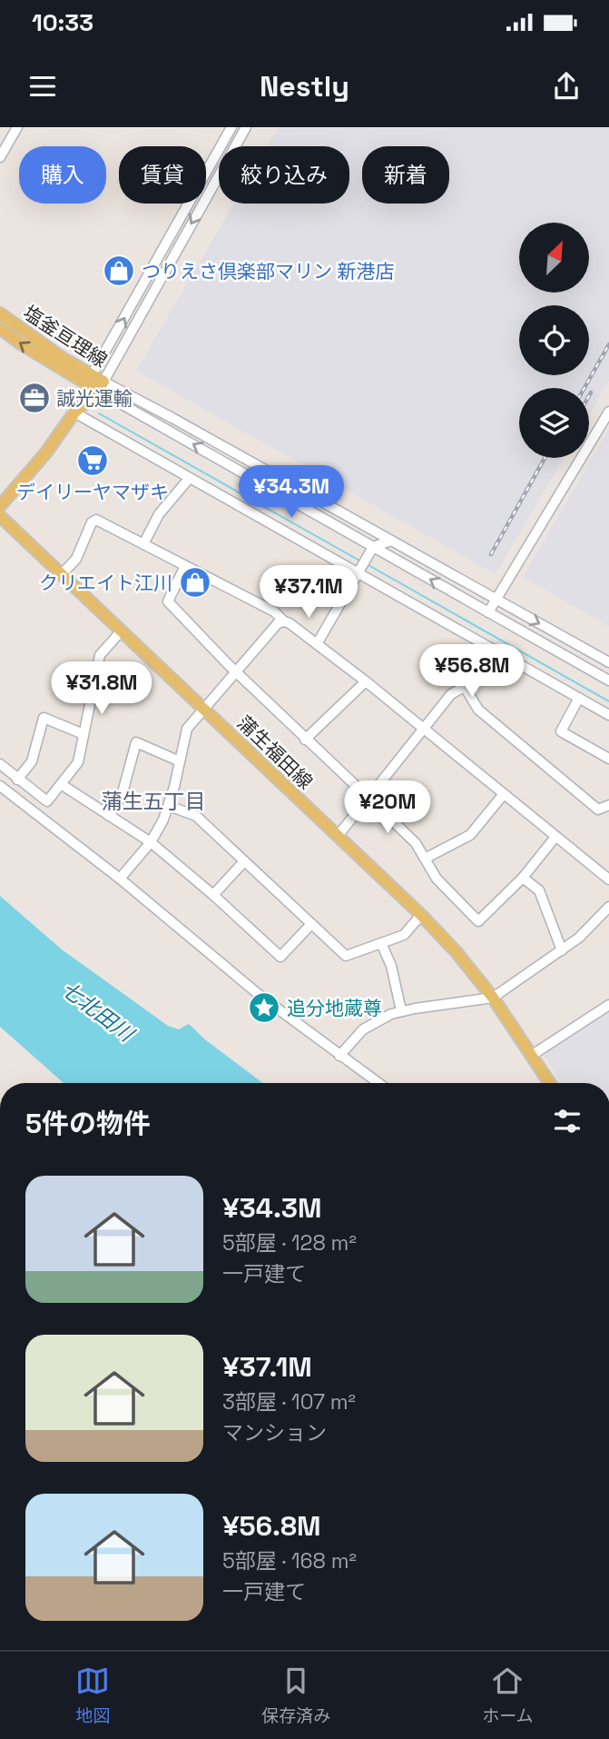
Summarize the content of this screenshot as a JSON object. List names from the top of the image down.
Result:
{
  "streets": {
    "main road": ["塩釜亘理線", "蒲生福田線"]
  },
  "districts": ["蒲生五丁目"],
  "water": ["七北田川"],
  "places": {
    "shop": ["つりえさ倶楽部マリン 新港店", "クリエイト江川"],
    "office": ["誠光運輸"],
    "supermarket": ["デイリーヤマザキ"],
    "place": ["追分地蔵尊"]
  },
  "north": "top right",
  "page": {
    "status": "10:33",
    "header": "Nestly",
    "chip": [
      "購入",
      "賃貸",
      "絞り込み",
      "新着"
    ],
    "price": [
      "¥34.3M",
      "¥37.1M",
      "¥56.8M",
      "¥31.8M",
      "¥20M"
    ],
    "heading": "5件の物件",
    "list": [
      {
        "name": "¥34.3M",
        "note": "5部屋 · 128 m² · 一戸建て"
      },
      {
        "name": "¥37.1M",
        "note": "3部屋 · 107 m² · マンション"
      },
      {
        "name": "¥56.8M",
        "note": "5部屋 · 168 m² · 一戸建て"
      }
    ],
    "tabs": ["地図", "保存済み", "ホーム"]
  }
}
